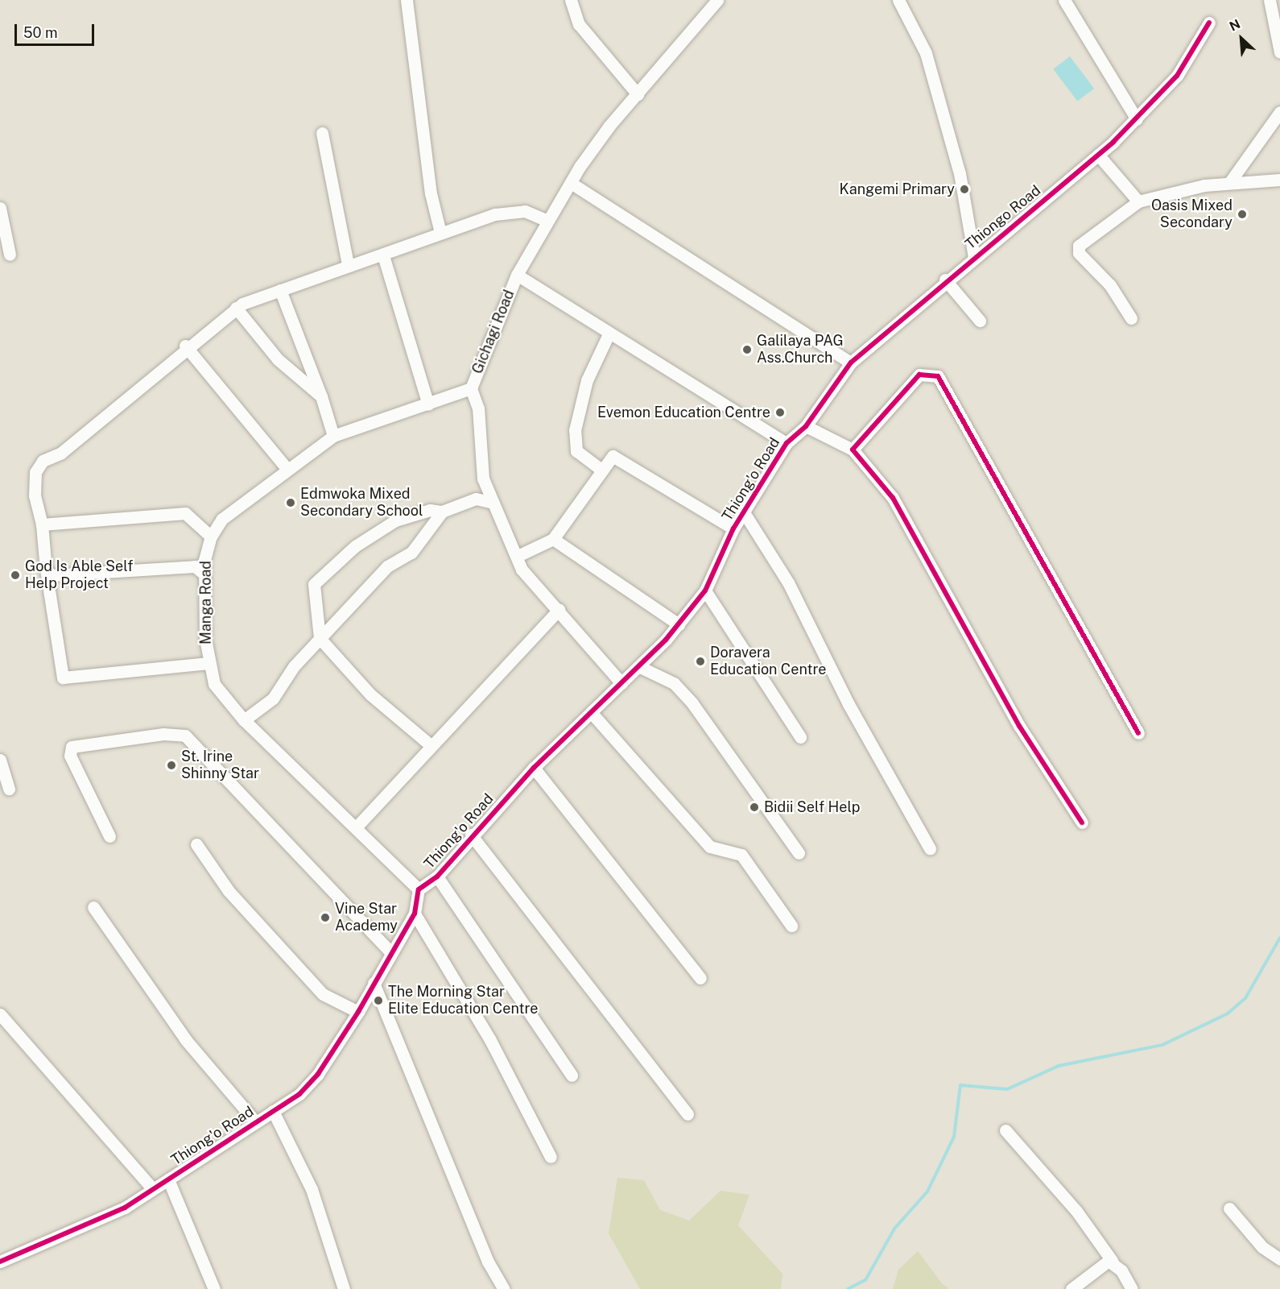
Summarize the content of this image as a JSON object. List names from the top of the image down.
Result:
{
  "streets": {
    "street": [
      "Thiongo Road",
      "Gichagi Road",
      "Thiong'o Road",
      "Manga Road"
    ]
  },
  "crossings": [
    ["Thiongo Road", "Thiong'o Road"],
    ["Gichagi Road", "Thiong'o Road"],
    ["Gichagi Road", "Manga Road"],
    ["Thiong'o Road", "Manga Road"]
  ],
  "places": [
    "Kangemi Primary",
    "Oasis Mixed Secondary",
    "Galilaya PAG Ass.Church",
    "Evemon Education Centre",
    "Edmwoka Mixed Secondary School",
    "God Is Able Self Help Project",
    "Doravera Education Centre",
    "St. Irine Shinny Star",
    "Bidii Self Help",
    "Vine Star Academy",
    "The Morning Star Elite Education Centre"
  ],
  "scale_bar": "50 m",
  "north": "top left"
}
